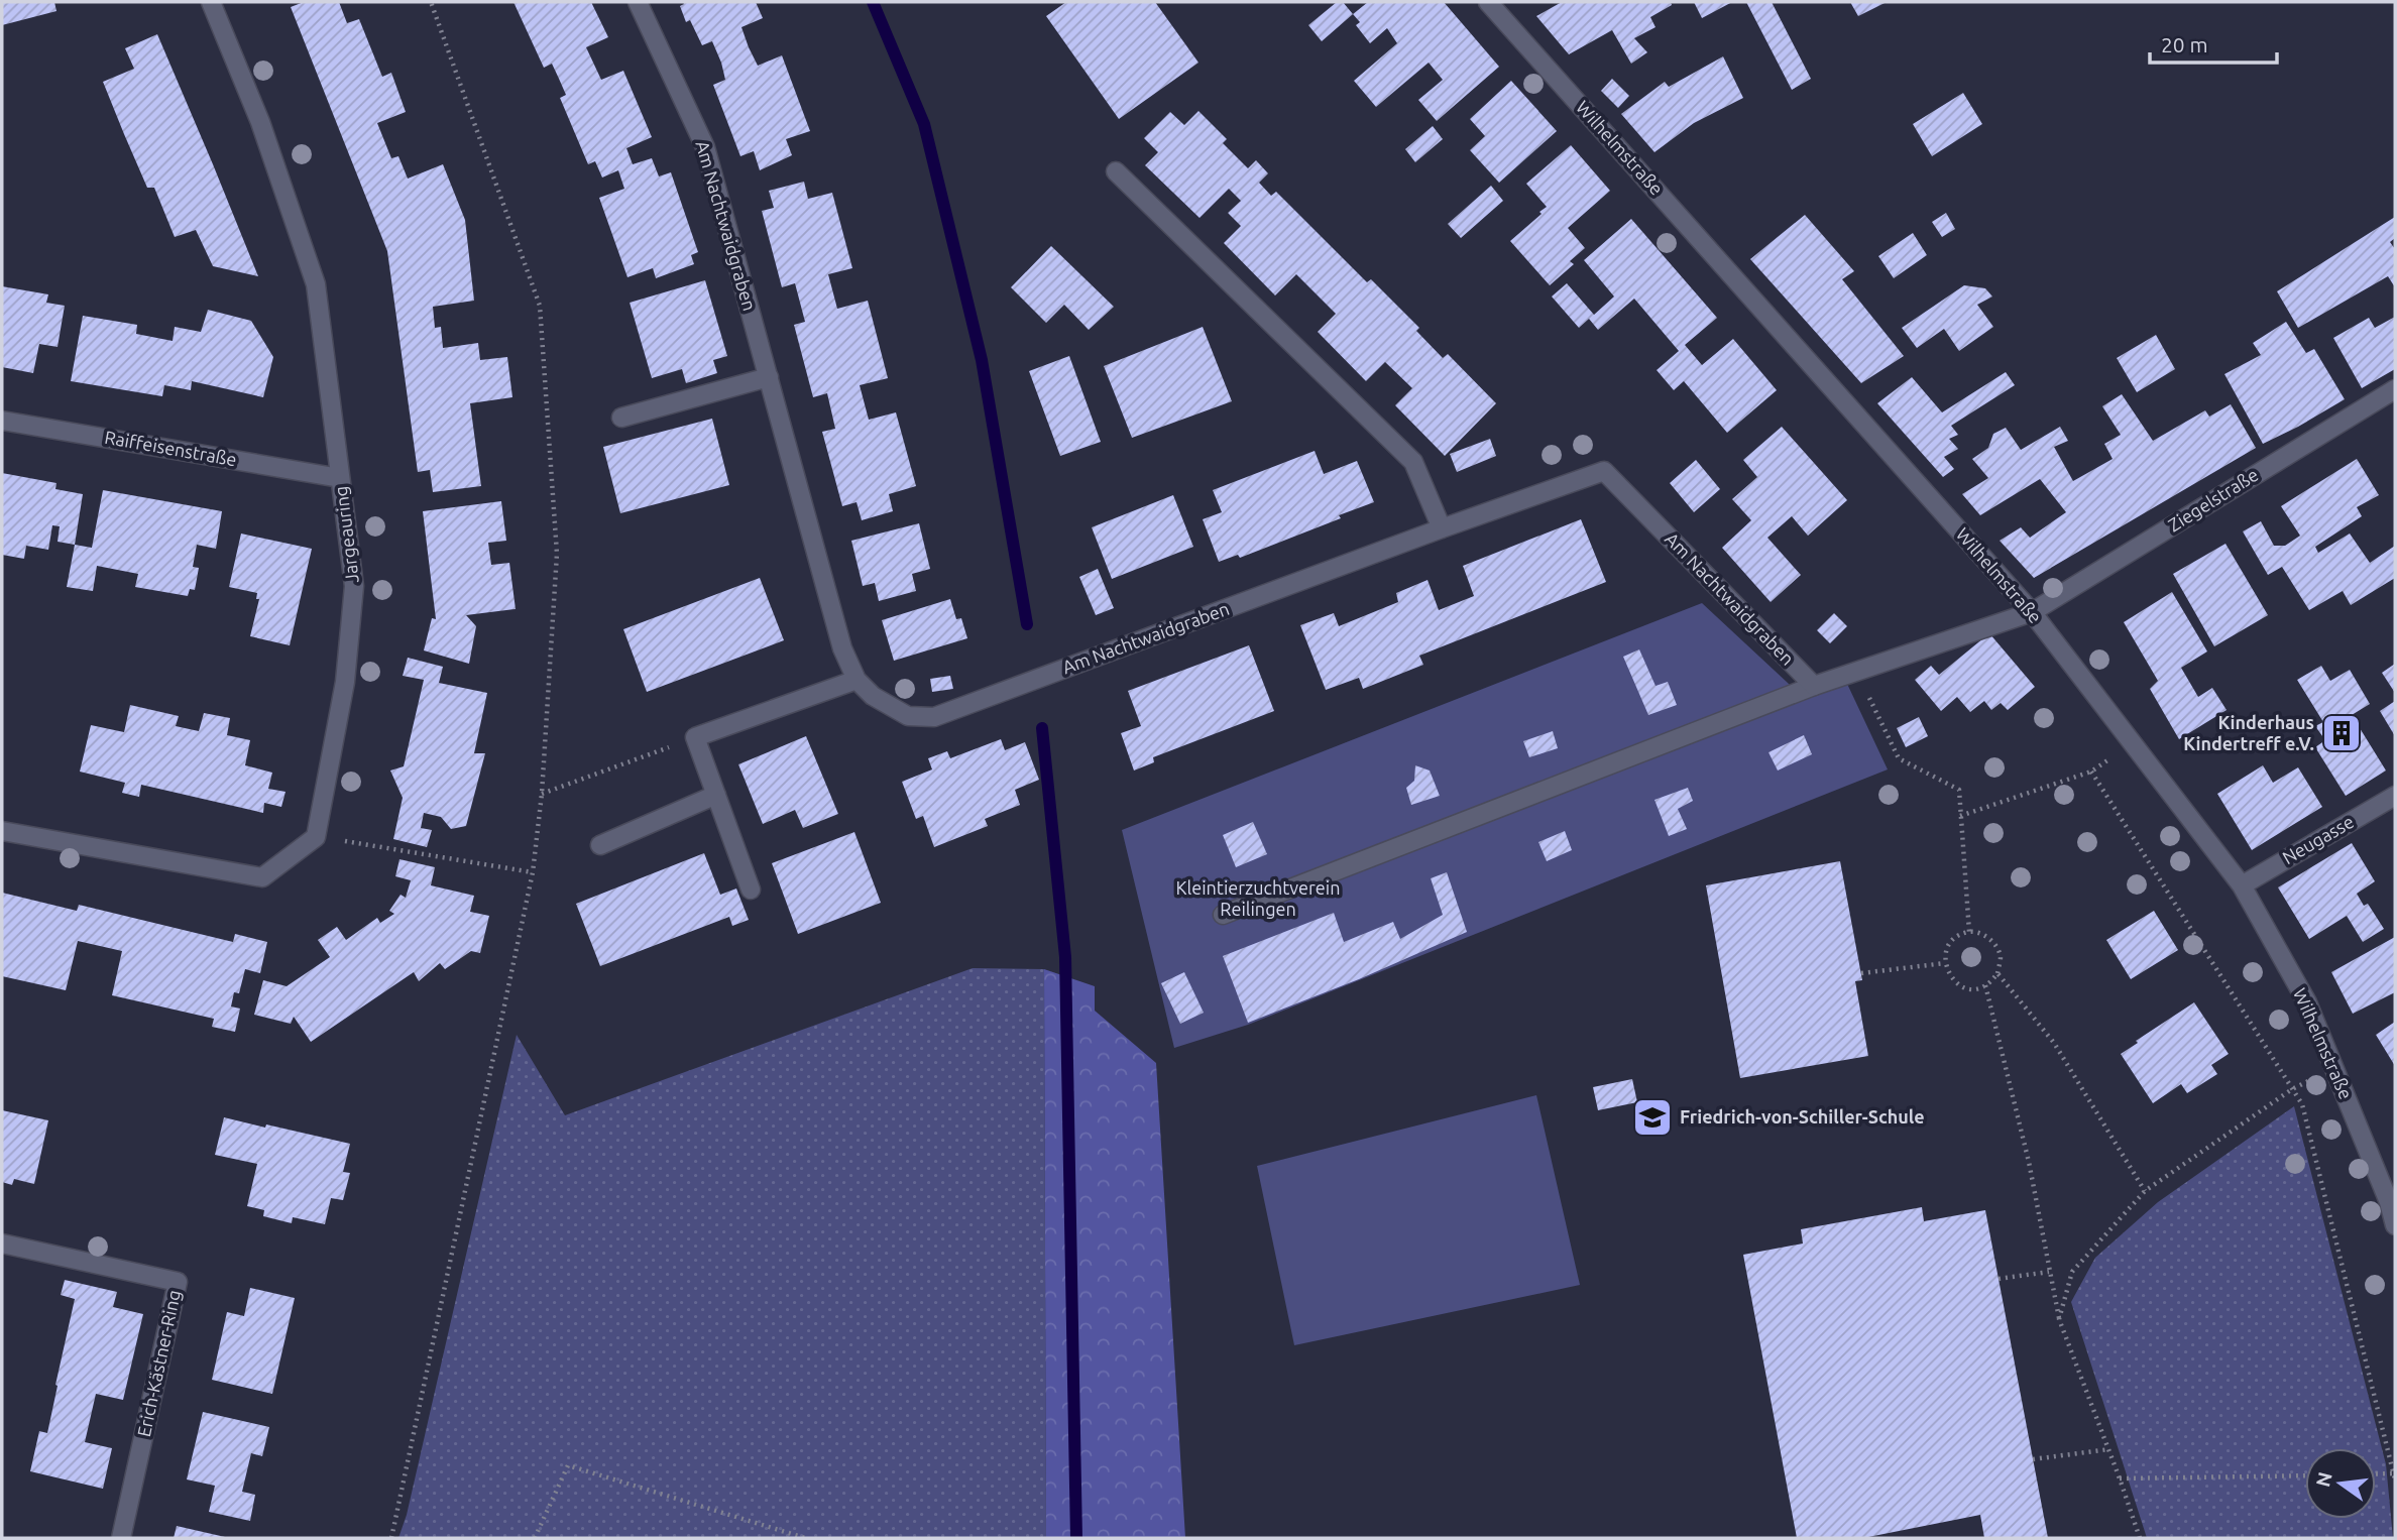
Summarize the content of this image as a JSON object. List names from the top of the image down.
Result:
{
  "streets": {
    "street": [
      "Wilhelmstraße",
      "Am Nachtwaidgraben",
      "Raiffeisenstraße",
      "Ziegelstraße",
      "Jargeauring",
      "Neugasse",
      "Erich-Kästner-Ring"
    ]
  },
  "crossings": [
    ["Wilhelmstraße", "Ziegelstraße"],
    ["Wilhelmstraße", "Neugasse"],
    ["Raiffeisenstraße", "Jargeauring"]
  ],
  "parks": ["Kleintierzuchtverein Reilingen"],
  "places": {
    "building": ["Kinderhaus Kindertreff e.V."],
    "school or university": ["Friedrich-von-Schiller-Schule"]
  },
  "scale_bar": "20 m",
  "north": "left"
}
